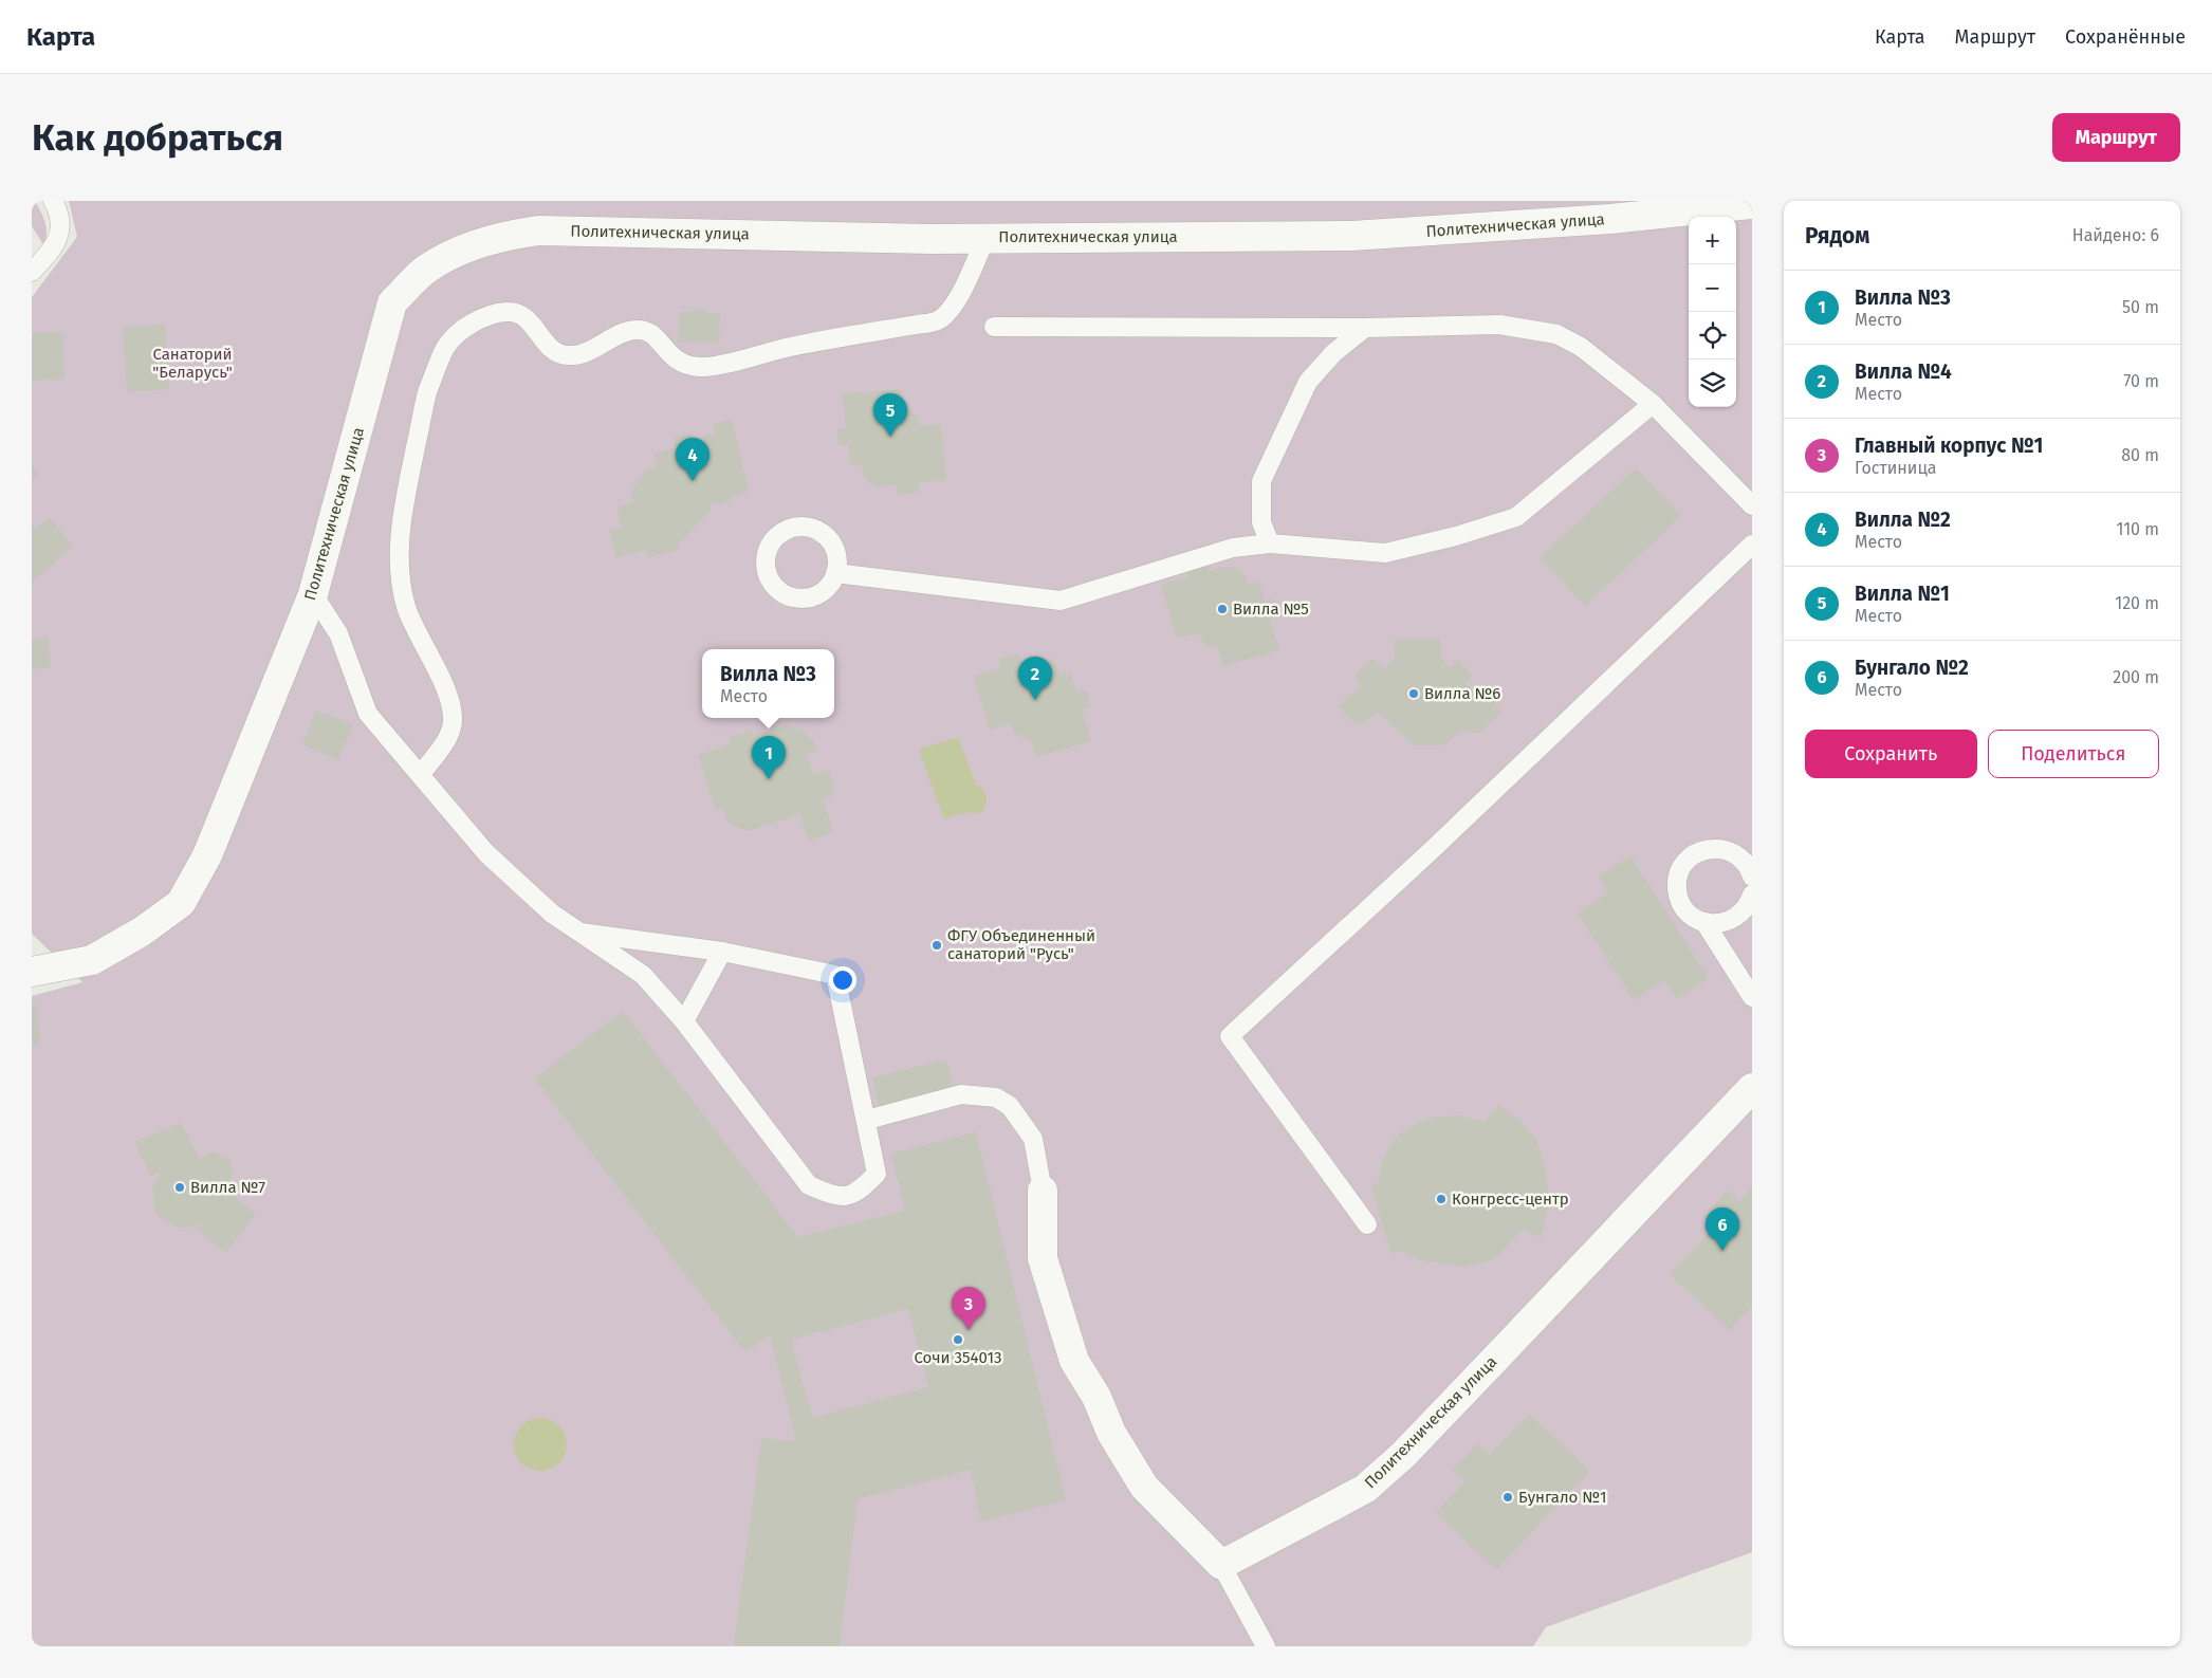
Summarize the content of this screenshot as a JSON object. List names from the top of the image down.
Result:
{
  "streets": {
    "street": ["Политехническая улица"]
  },
  "parks": ["Санаторий \"Беларусь\""],
  "places": [
    "Вилла №5",
    "Вилла №6",
    "ФГУ Объединенный санаторий \"Русь\"",
    "Вилла №7",
    "Конгресс-центр",
    "Сочи 354013",
    "Бунгало №1"
  ],
  "page": {
    "header": "Карта",
    "nav": ["Карта", "Маршрут", "Сохранённые"],
    "buttons": [
      "Маршрут",
      ["Сохранить", "Поделиться"]
    ],
    "title": "Как добраться",
    "heading": ["Рядом", "Найдено: 6"],
    "map_buttons": ["+", "−"],
    "list": [
      {
        "mark": "1",
        "name": "Вилла №3",
        "note": "Место",
        "value": "50 m"
      },
      {
        "mark": "2",
        "name": "Вилла №4",
        "note": "Место",
        "value": "70 m"
      },
      {
        "mark": "3",
        "name": "Главный корпус №1",
        "note": "Гостиница",
        "value": "80 m"
      },
      {
        "mark": "4",
        "name": "Вилла №2",
        "note": "Место",
        "value": "110 m"
      },
      {
        "mark": "5",
        "name": "Вилла №1",
        "note": "Место",
        "value": "120 m"
      },
      {
        "mark": "6",
        "name": "Бунгало №2",
        "note": "Место",
        "value": "200 m"
      }
    ],
    "pins": [
      "5",
      "4",
      "2",
      "1",
      "6",
      "3"
    ],
    "popup": ["Вилла №3", "Место"]
  }
}
